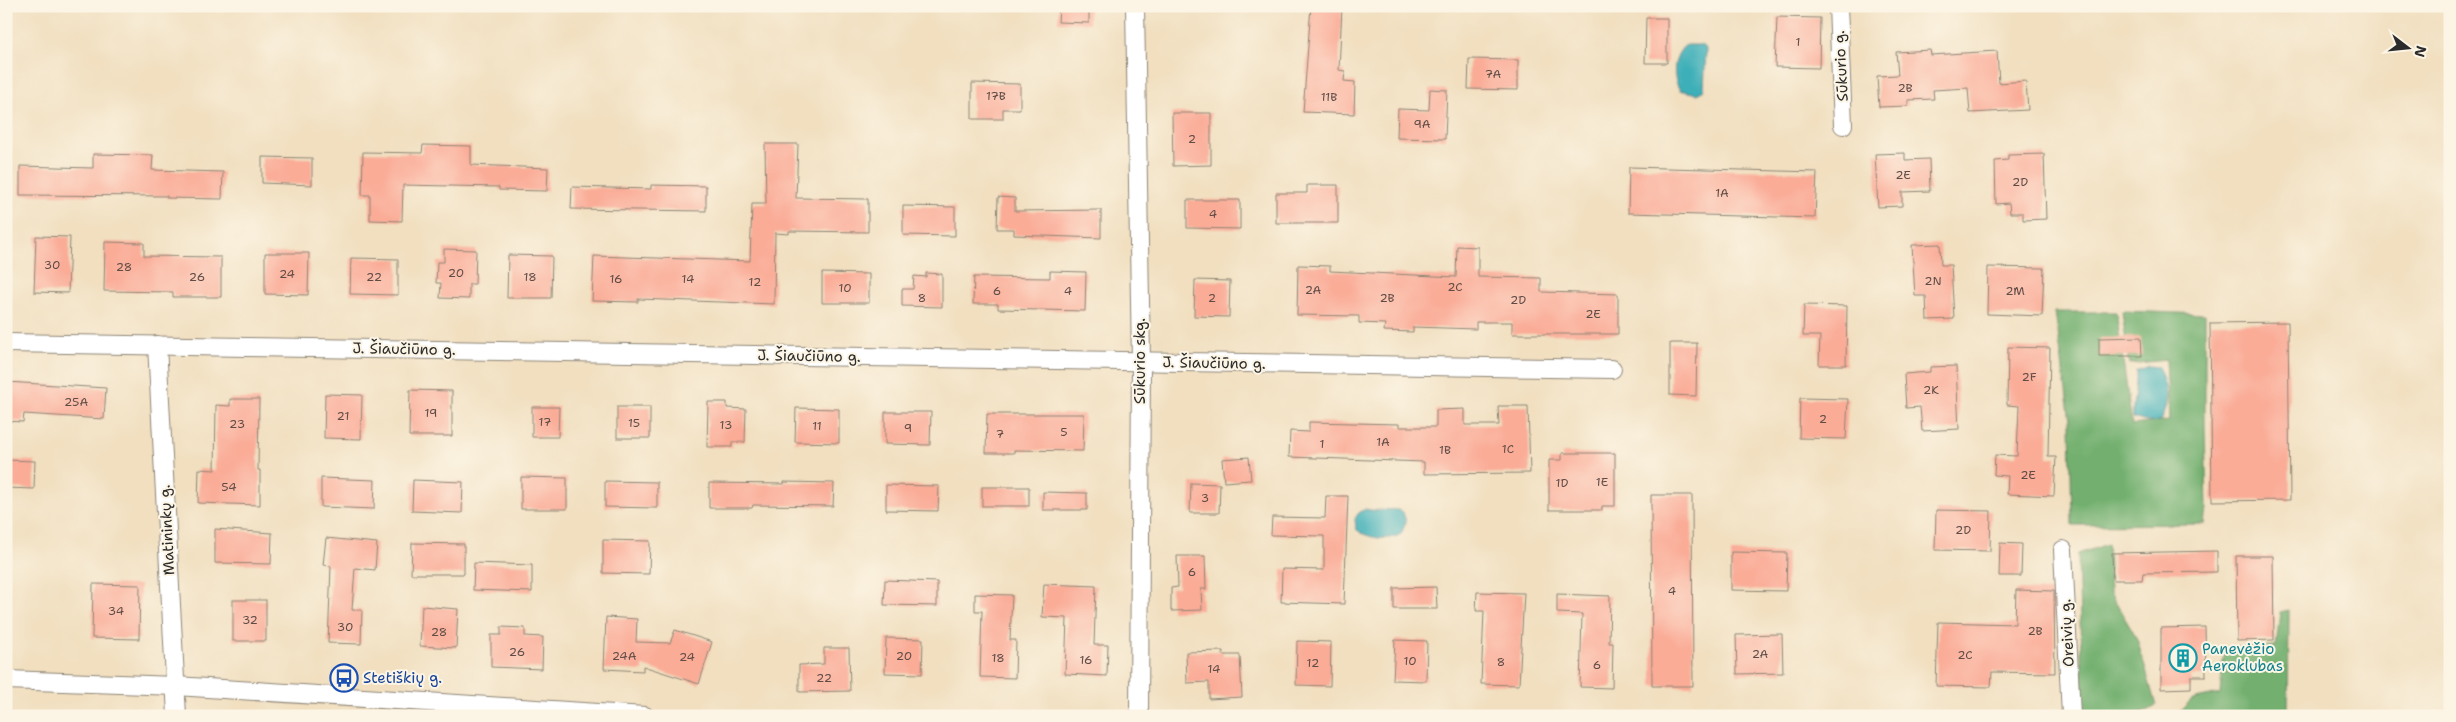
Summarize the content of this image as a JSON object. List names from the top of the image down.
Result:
{
  "streets": {
    "street": [
      "Sūkurio g.",
      "J. Šiaučiūno g.",
      "Sūkurio skg.",
      "Matininkų g.",
      "Oreivių g."
    ]
  },
  "crossings": [
    ["J. Šiaučiūno g.", "Sūkurio skg."],
    ["J. Šiaučiūno g.", "Matininkų g."]
  ],
  "places": {
    "building": ["Panevėžio Aeroklubas"],
    "bus stop": ["Stetiškių g."]
  },
  "house_numbers": [
    "1",
    "7A",
    "2B",
    "17B",
    "11B",
    "9A",
    "2",
    "2E",
    "2D",
    "1A",
    "4",
    "30",
    "28",
    "20",
    "24",
    "26",
    "22",
    "18",
    "16",
    "14",
    "2N",
    "12",
    "2C",
    "10",
    "2A",
    "6",
    "4",
    "2M",
    "8",
    "2",
    "2B",
    "2D",
    "2E",
    "2F",
    "2K",
    "25A",
    "19",
    "21",
    "2",
    "17",
    "15",
    "23",
    "13",
    "11",
    "9",
    "5",
    "7",
    "1A",
    "1",
    "1C",
    "1B",
    "2E",
    "1E",
    "1D",
    "54",
    "3",
    "2D",
    "6",
    "4",
    "34",
    "32",
    "30",
    "2B",
    "28",
    "26",
    "2A",
    "2C",
    "24A",
    "20",
    "24",
    "18",
    "16",
    "10",
    "8",
    "12",
    "6",
    "14",
    "22"
  ],
  "north": "right"
}
